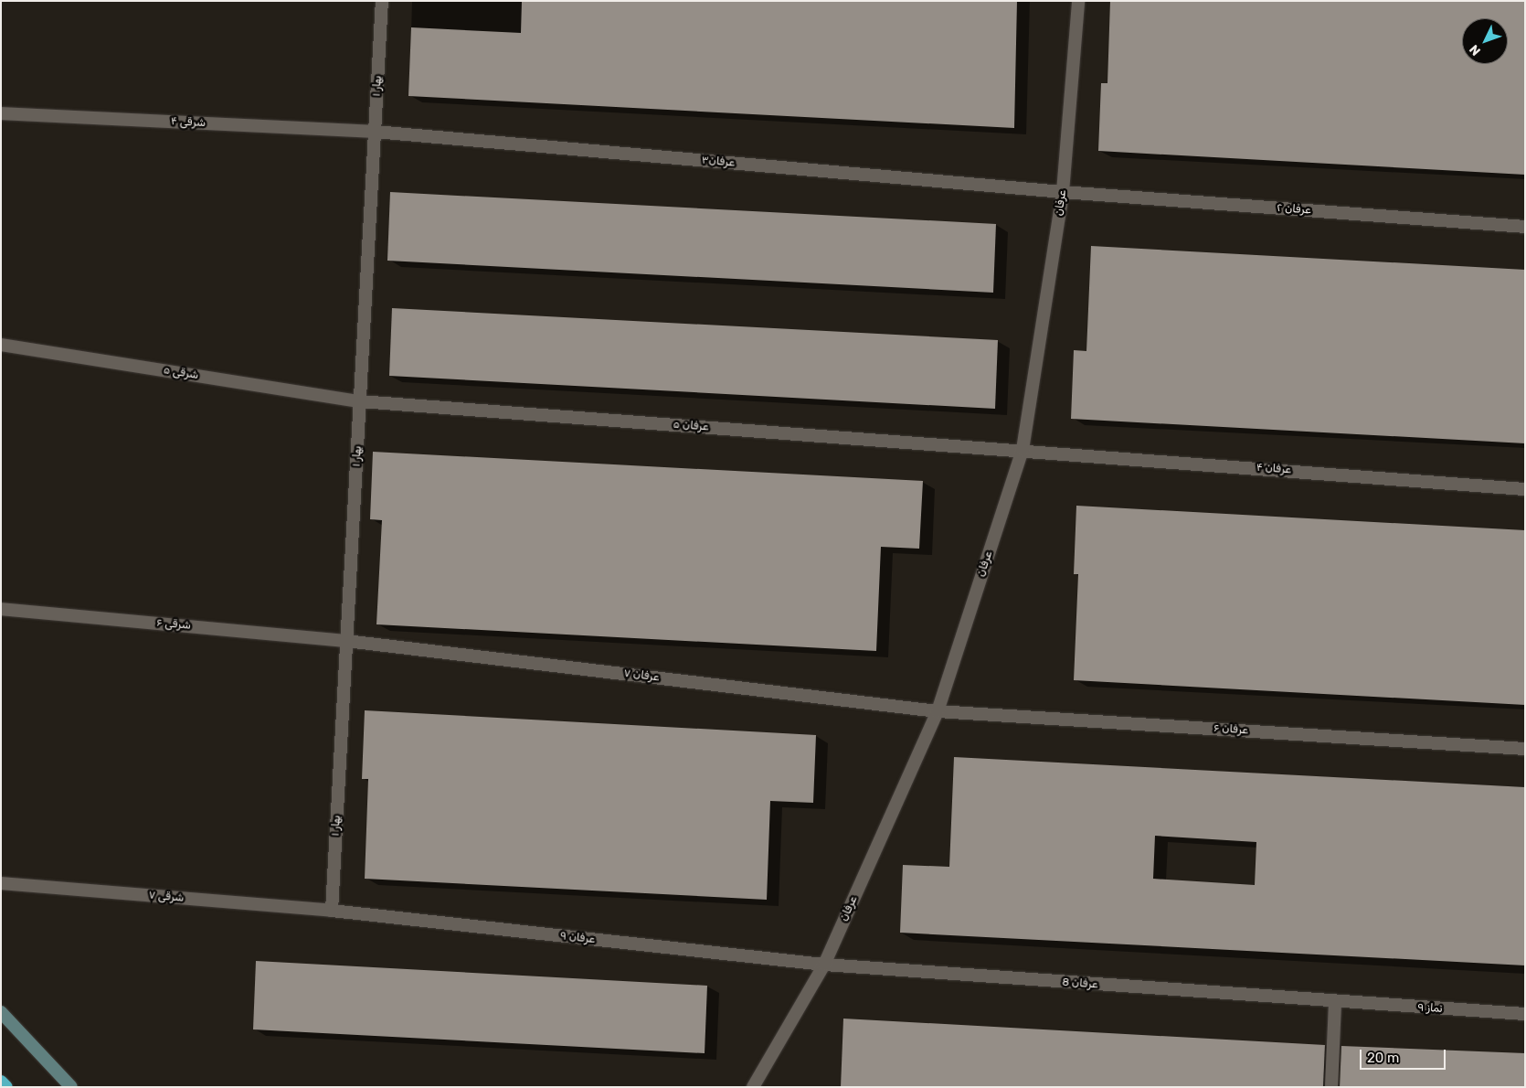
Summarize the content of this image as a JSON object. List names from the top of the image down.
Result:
{
  "streets": {
    "street": [
      "بهار ۱",
      "شرقی ۴",
      "عرفان۳",
      "عرفان",
      "عرفان ۲",
      "شرقی ۵",
      "عرفان ۵",
      "عرفان ۴",
      "شرقی ۶",
      "عرفان ۷",
      "عرفان ۶",
      "شرقی ۷",
      "عرفان ۹",
      "عرفان 8",
      "نماز ۹"
    ]
  },
  "crossings": [
    ["بهار ۱", "شرقی ۴"],
    ["بهار ۱", "عرفان۳"],
    ["بهار ۱", "شرقی ۵"],
    ["بهار ۱", "عرفان ۵"],
    ["بهار ۱", "شرقی ۶"],
    ["بهار ۱", "عرفان ۷"],
    ["بهار ۱", "شرقی ۷"],
    ["بهار ۱", "عرفان ۹"],
    ["شرقی ۴", "عرفان۳"],
    ["عرفان۳", "عرفان"],
    ["عرفان۳", "عرفان ۲"],
    ["عرفان", "عرفان ۲"],
    ["عرفان", "عرفان ۵"],
    ["عرفان", "عرفان ۴"],
    ["عرفان", "عرفان ۷"],
    ["عرفان", "عرفان ۶"],
    ["عرفان", "عرفان ۹"],
    ["عرفان", "عرفان 8"],
    ["شرقی ۵", "عرفان ۵"],
    ["عرفان ۵", "عرفان ۴"],
    ["شرقی ۶", "عرفان ۷"],
    ["عرفان ۷", "عرفان ۶"],
    ["شرقی ۷", "عرفان ۹"],
    ["عرفان ۹", "عرفان 8"],
    ["عرفان 8", "نماز ۹"]
  ],
  "scale_bar": "20 m",
  "north": "bottom left"
}
